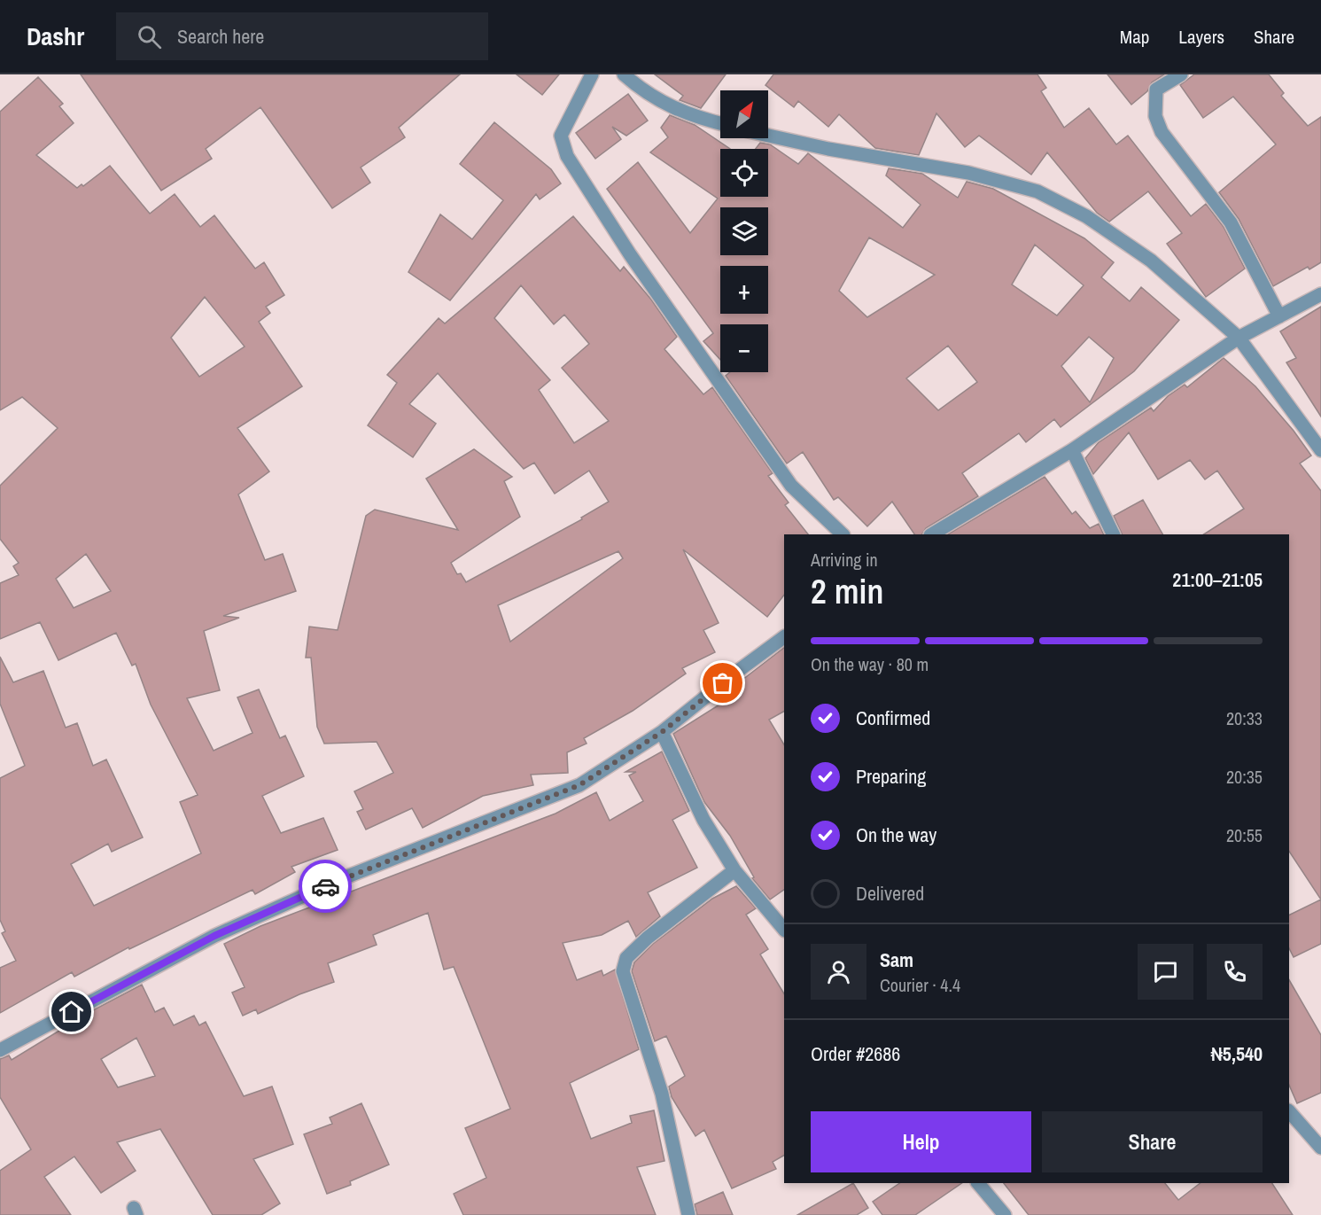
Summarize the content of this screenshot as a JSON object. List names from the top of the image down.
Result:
{
  "north": "top right",
  "page": {
    "header": "Dashr",
    "search": "Search here",
    "nav": ["Map", "Layers", "Share"],
    "map_buttons": ["+", "−"],
    "heading": ["2 min", "Arriving in", "21:00–21:05"],
    "panel": [
      "Sam",
      "Courier · 4.4",
      "Order #2686",
      "₦5,540"
    ],
    "bar": "On the way · 80 m",
    "list": [
      ["Confirmed", "20:33"],
      ["Preparing", "20:35"],
      ["On the way", "20:55"],
      "Delivered"
    ],
    "buttons": ["Help", "Share"]
  }
}
